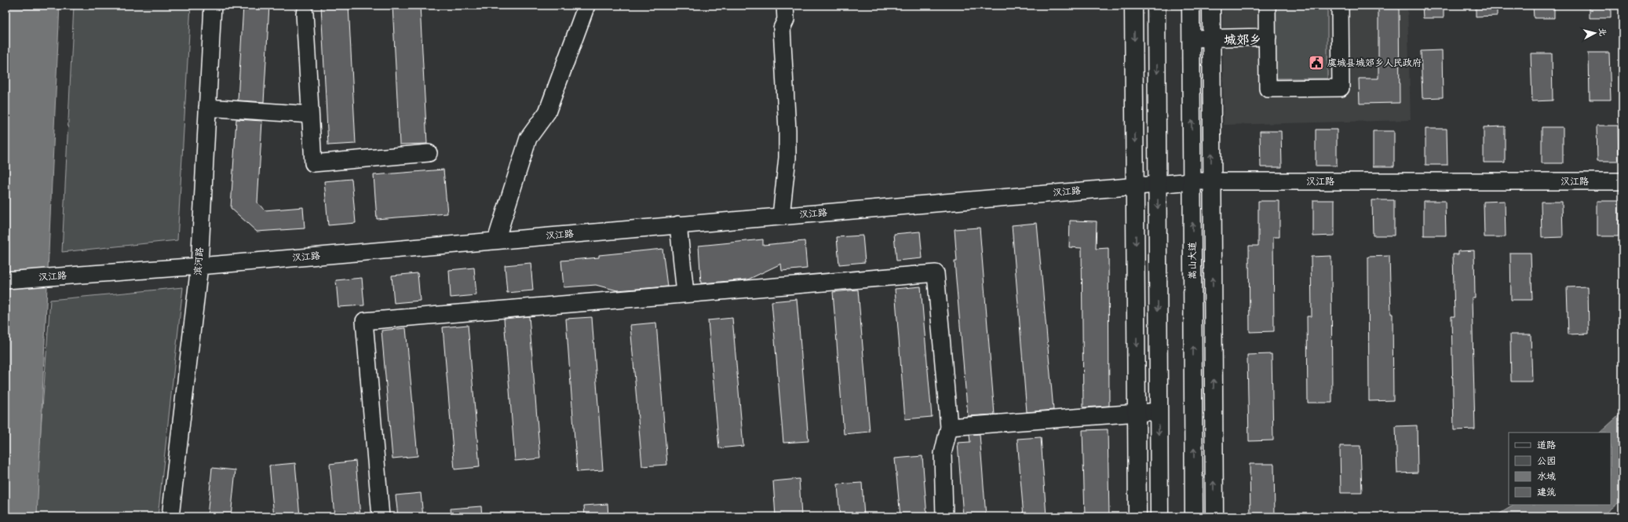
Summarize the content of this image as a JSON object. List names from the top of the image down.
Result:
{
  "streets": {
    "main road": ["嵩山大道"],
    "street": ["汉江路", "滨河路"]
  },
  "crossings": [
    ["汉江路", "嵩山大道"],
    ["汉江路", "滨河路"]
  ],
  "districts": ["城郊乡"],
  "places": {
    "public building": ["虞城县城郊乡人民政府"]
  },
  "legend": [
    "道路",
    "公园",
    "水域",
    "建筑"
  ],
  "north": "right"
}
